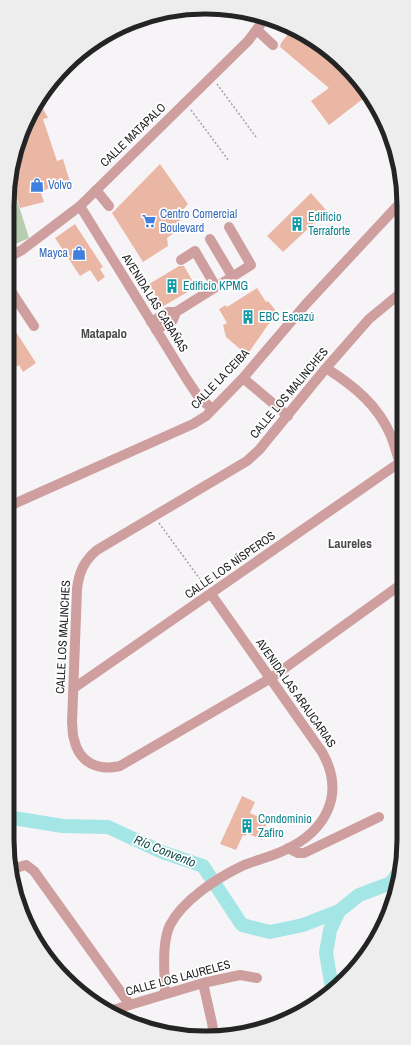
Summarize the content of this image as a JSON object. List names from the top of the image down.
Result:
{
  "streets": {
    "street": [
      "CALLE MATAPALO",
      "AVENIDA LAS CABAÑAS",
      "CALLE LA CEIBA",
      "CALLE LOS MALINCHES",
      "CALLE LOS NÍSPEROS",
      "AVENIDA LAS ARAUCARIAS",
      "CALLE LOS LAURELES"
    ]
  },
  "crossings": [
    ["CALLE MATAPALO", "AVENIDA LAS CABAÑAS"],
    ["AVENIDA LAS CABAÑAS", "CALLE LA CEIBA"],
    ["CALLE LOS MALINCHES", "CALLE LOS NÍSPEROS"],
    ["CALLE LOS MALINCHES", "AVENIDA LAS ARAUCARIAS"],
    ["CALLE LOS NÍSPEROS", "AVENIDA LAS ARAUCARIAS"],
    ["AVENIDA LAS ARAUCARIAS", "CALLE LOS LAURELES"]
  ],
  "districts": ["Matapalo", "Laureles"],
  "water": ["Río Convento"],
  "places": {
    "shop": ["Volvo", "Mayca"],
    "supermarket": ["Centro Comercial Boulevard"],
    "building": [
      "Edificio Terraforte",
      "Edificio KPMG",
      "EBC Escazú",
      "Condominio Zafiro"
    ]
  }
}
